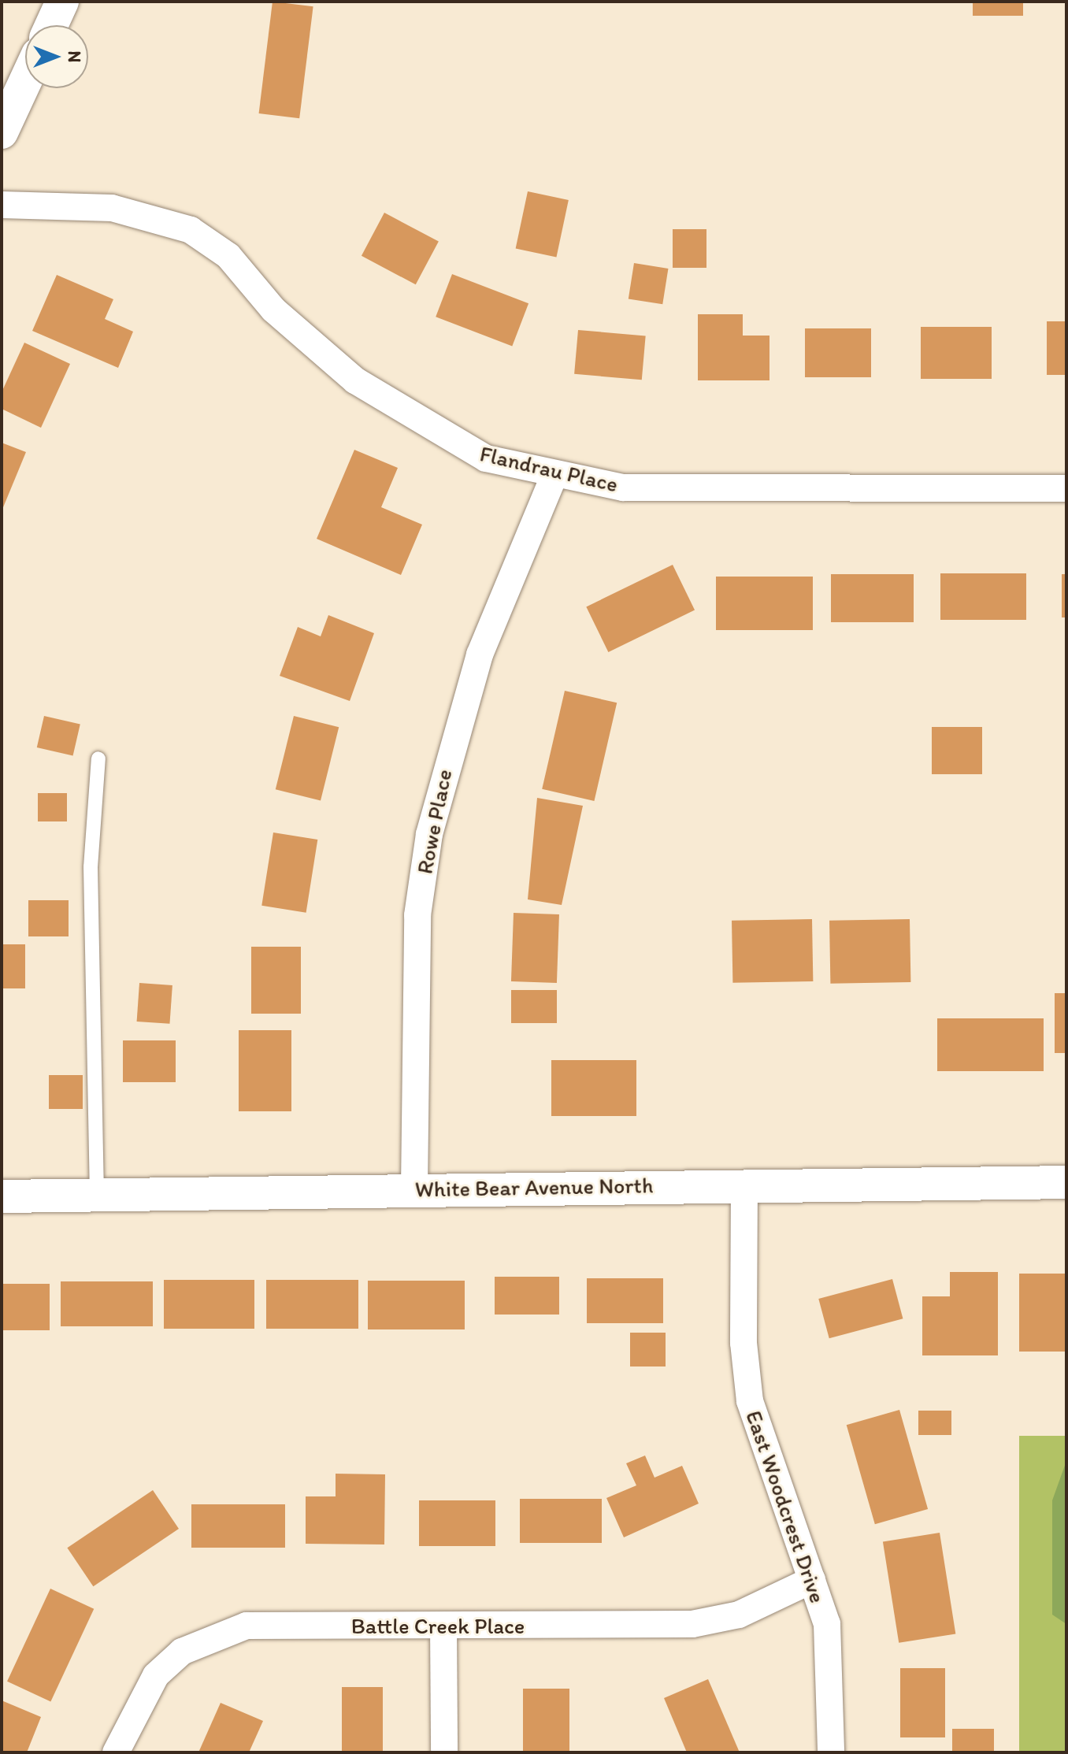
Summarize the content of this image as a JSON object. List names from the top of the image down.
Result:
{
  "streets": {
    "street": [
      "Flandrau Place",
      "Rowe Place",
      "White Bear Avenue North",
      "East Woodcrest Drive",
      "Battle Creek Place"
    ]
  },
  "crossings": [
    ["Flandrau Place", "Rowe Place"],
    ["Rowe Place", "White Bear Avenue North"],
    ["White Bear Avenue North", "East Woodcrest Drive"],
    ["East Woodcrest Drive", "Battle Creek Place"]
  ],
  "north": "right"
}
